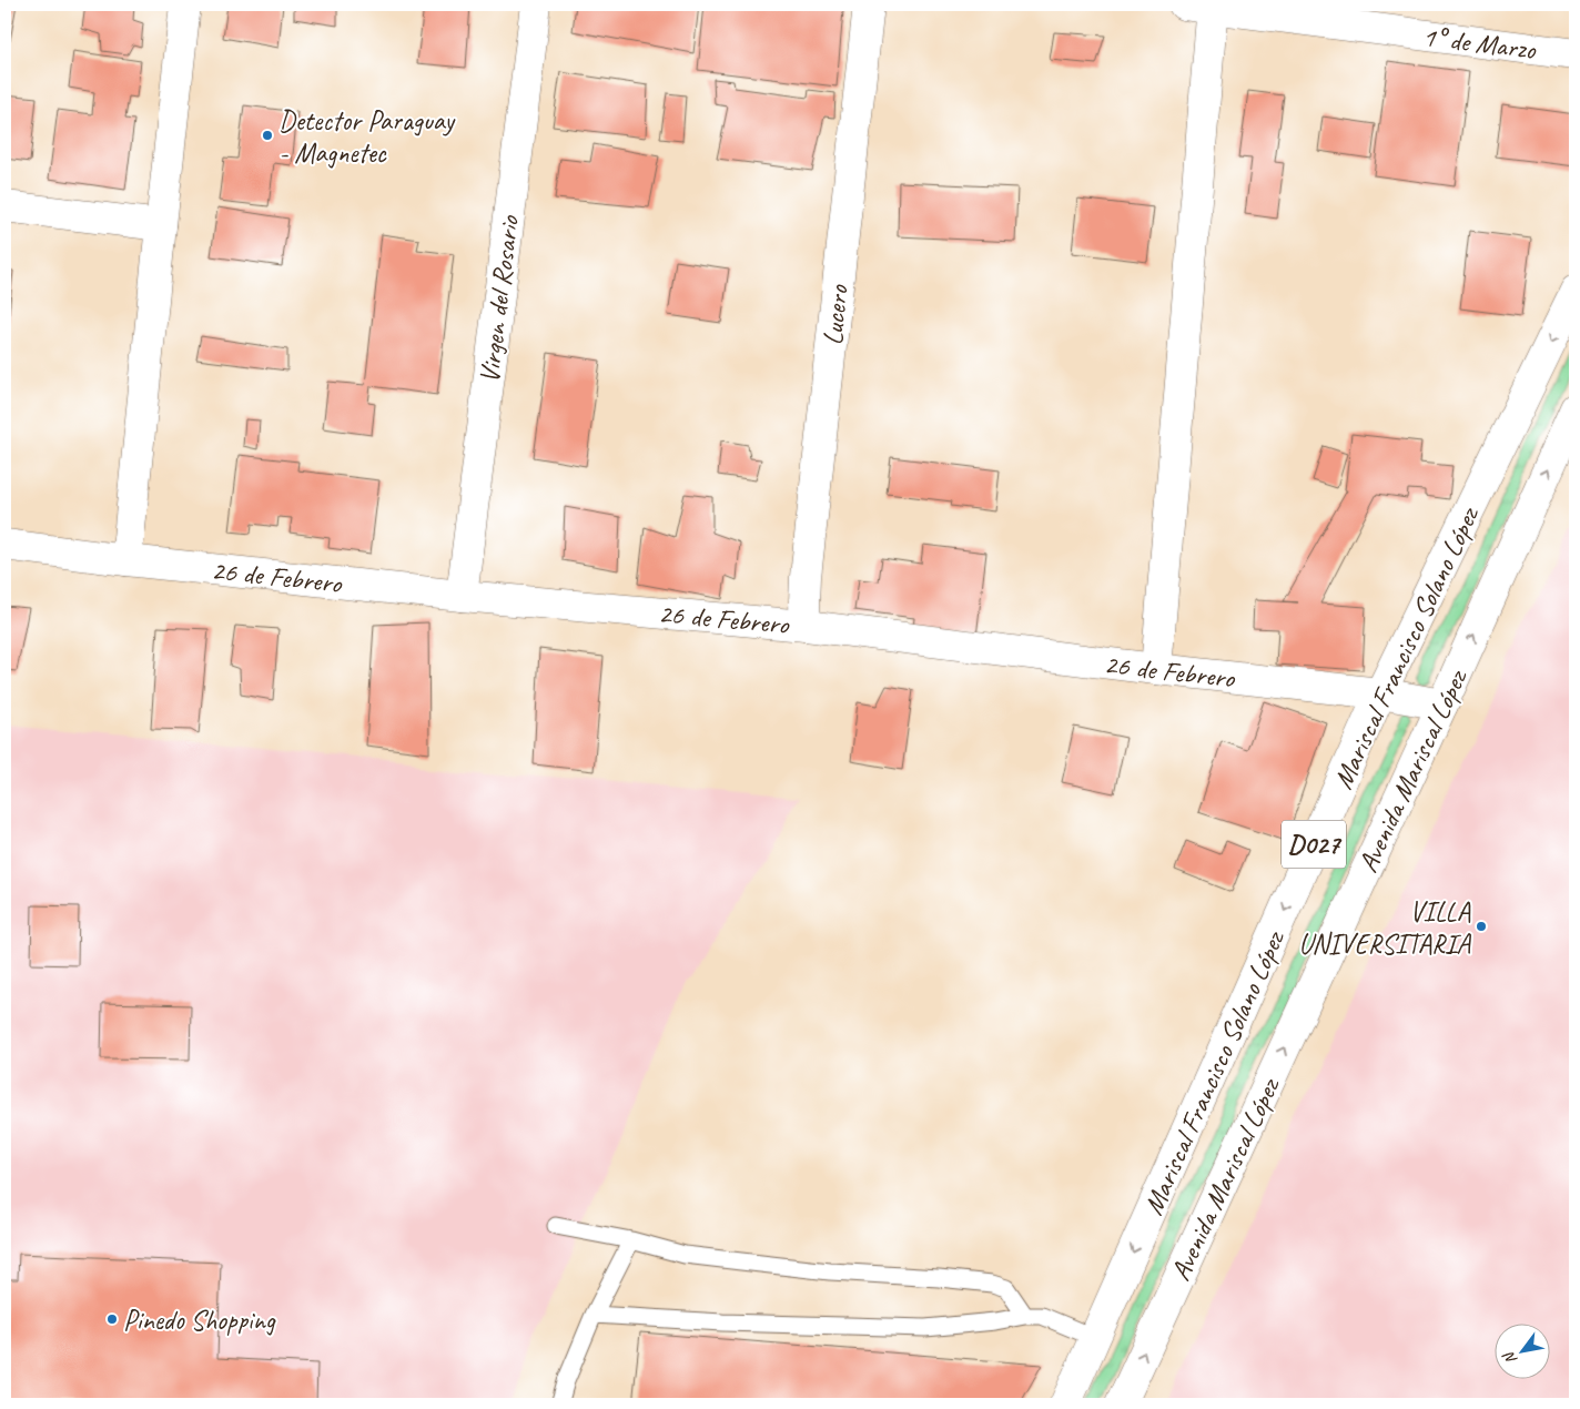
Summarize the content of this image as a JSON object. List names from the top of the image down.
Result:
{
  "streets": {
    "main road": [
      "1° de Marzo",
      "Virgen del Rosario",
      "Lucero",
      "26 de Febrero",
      "Mariscal Francisco Solano López",
      "Avenida Mariscal López",
      "D027"
    ]
  },
  "crossings": [
    ["Virgen del Rosario", "26 de Febrero"],
    ["Lucero", "26 de Febrero"],
    ["26 de Febrero", "Mariscal Francisco Solano López"],
    ["26 de Febrero", "Avenida Mariscal López"]
  ],
  "one_way": ["Mariscal Francisco Solano López", "Avenida Mariscal López"],
  "places": ["Detector Paraguay - Magnetec", "VILLA UNIVERSITARIA", "Pinedo Shopping"],
  "north": "bottom left"
}
